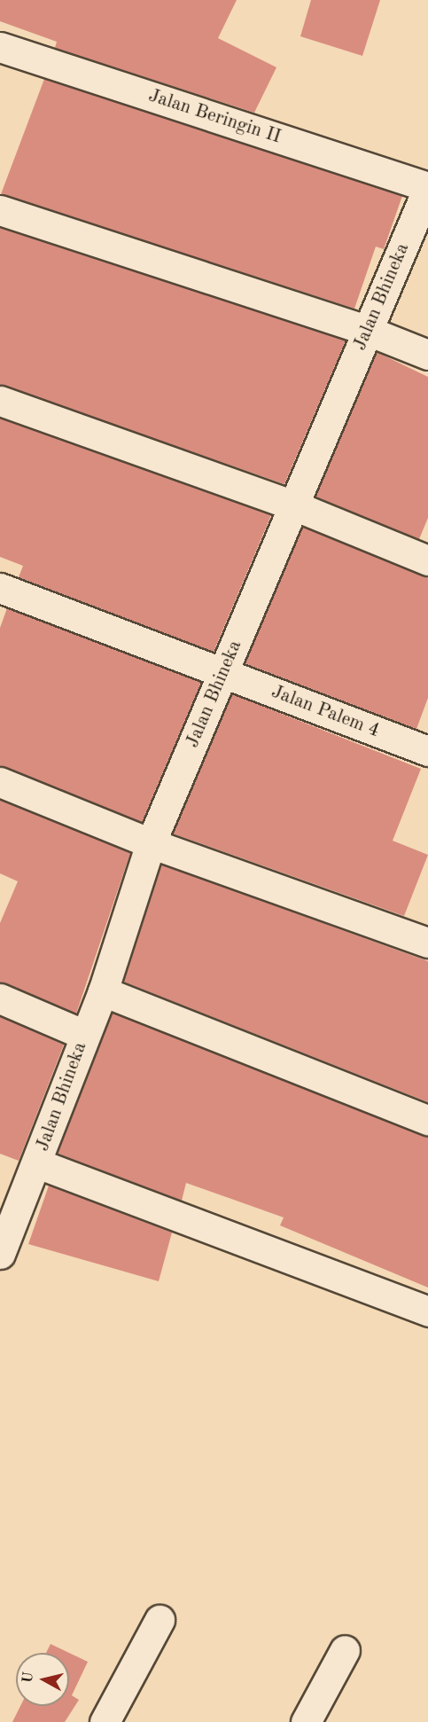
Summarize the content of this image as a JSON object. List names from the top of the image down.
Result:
{
  "streets": {
    "street": ["Jalan Beringin II", "Jalan Bhineka", "Jalan Palem 4"]
  },
  "crossings": [
    ["Jalan Beringin II", "Jalan Bhineka"],
    ["Jalan Bhineka", "Jalan Palem 4"]
  ],
  "north": "left"
}
